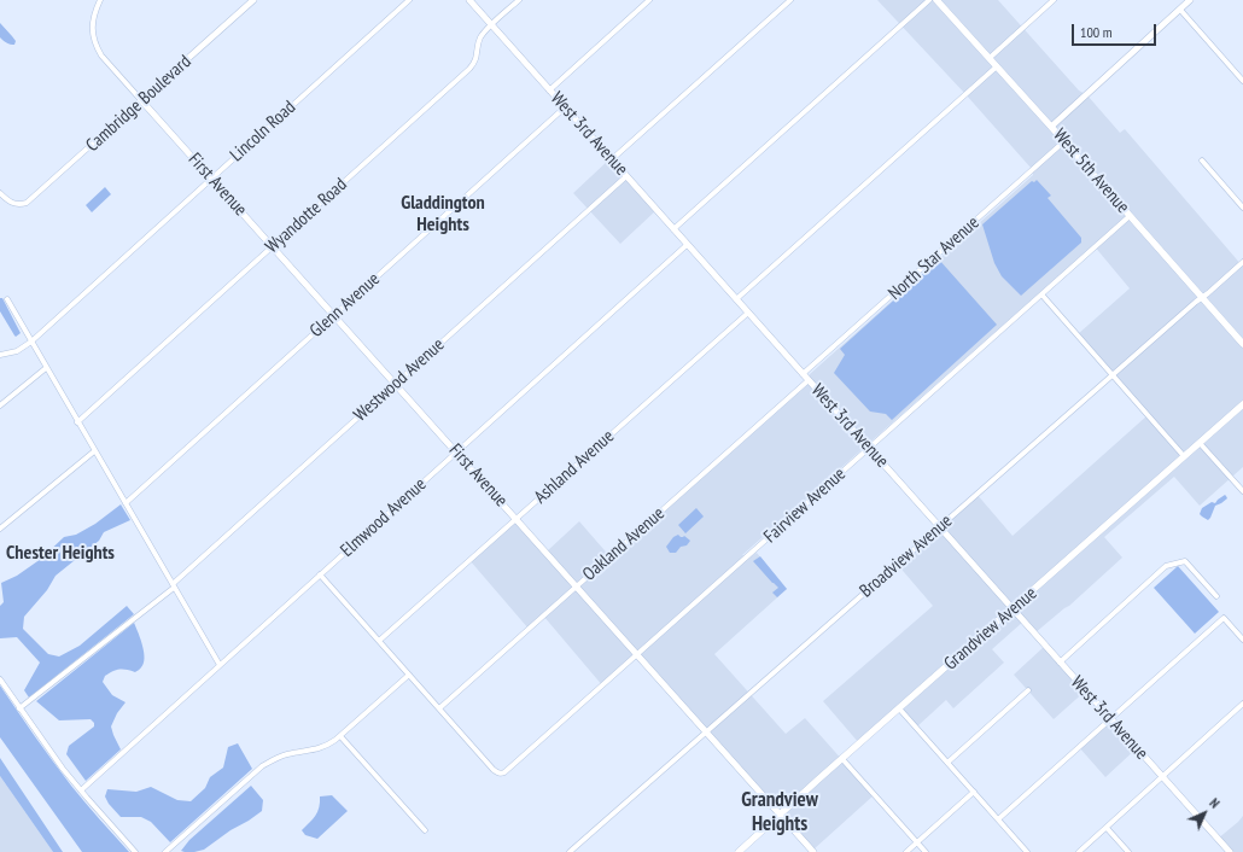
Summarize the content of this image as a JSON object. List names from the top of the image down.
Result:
{
  "streets": {
    "main road": ["West 5th Avenue", "Grandview Avenue"],
    "street": [
      "Cambridge Boulevard",
      "Lincoln Road",
      "West 3rd Avenue",
      "First Avenue",
      "Wyandotte Road",
      "North Star Avenue",
      "Glenn Avenue",
      "Westwood Avenue",
      "Ashland Avenue",
      "Fairview Avenue",
      "Elmwood Avenue",
      "Oakland Avenue",
      "Broadview Avenue"
    ]
  },
  "crossings": [
    ["Cambridge Boulevard", "First Avenue"],
    ["Lincoln Road", "First Avenue"],
    ["West 3rd Avenue", "Wyandotte Road"],
    ["West 3rd Avenue", "North Star Avenue"],
    ["West 3rd Avenue", "Glenn Avenue"],
    ["West 3rd Avenue", "Westwood Avenue"],
    ["West 3rd Avenue", "Ashland Avenue"],
    ["West 3rd Avenue", "Fairview Avenue"],
    ["West 3rd Avenue", "Elmwood Avenue"],
    ["West 3rd Avenue", "Oakland Avenue"],
    ["West 3rd Avenue", "Broadview Avenue"],
    ["West 3rd Avenue", "Grandview Avenue"],
    ["West 5th Avenue", "North Star Avenue"],
    ["West 5th Avenue", "Fairview Avenue"],
    ["West 5th Avenue", "Broadview Avenue"],
    ["First Avenue", "Wyandotte Road"],
    ["First Avenue", "Glenn Avenue"],
    ["First Avenue", "Westwood Avenue"],
    ["First Avenue", "Ashland Avenue"],
    ["First Avenue", "Fairview Avenue"],
    ["First Avenue", "Elmwood Avenue"],
    ["First Avenue", "Oakland Avenue"],
    ["First Avenue", "Broadview Avenue"],
    ["First Avenue", "Grandview Avenue"],
    ["Fairview Avenue", "Oakland Avenue"]
  ],
  "districts": ["Gladdington Heights", "Chester Heights", "Grandview Heights"],
  "scale_bar": "100 m",
  "north": "top right"
}
